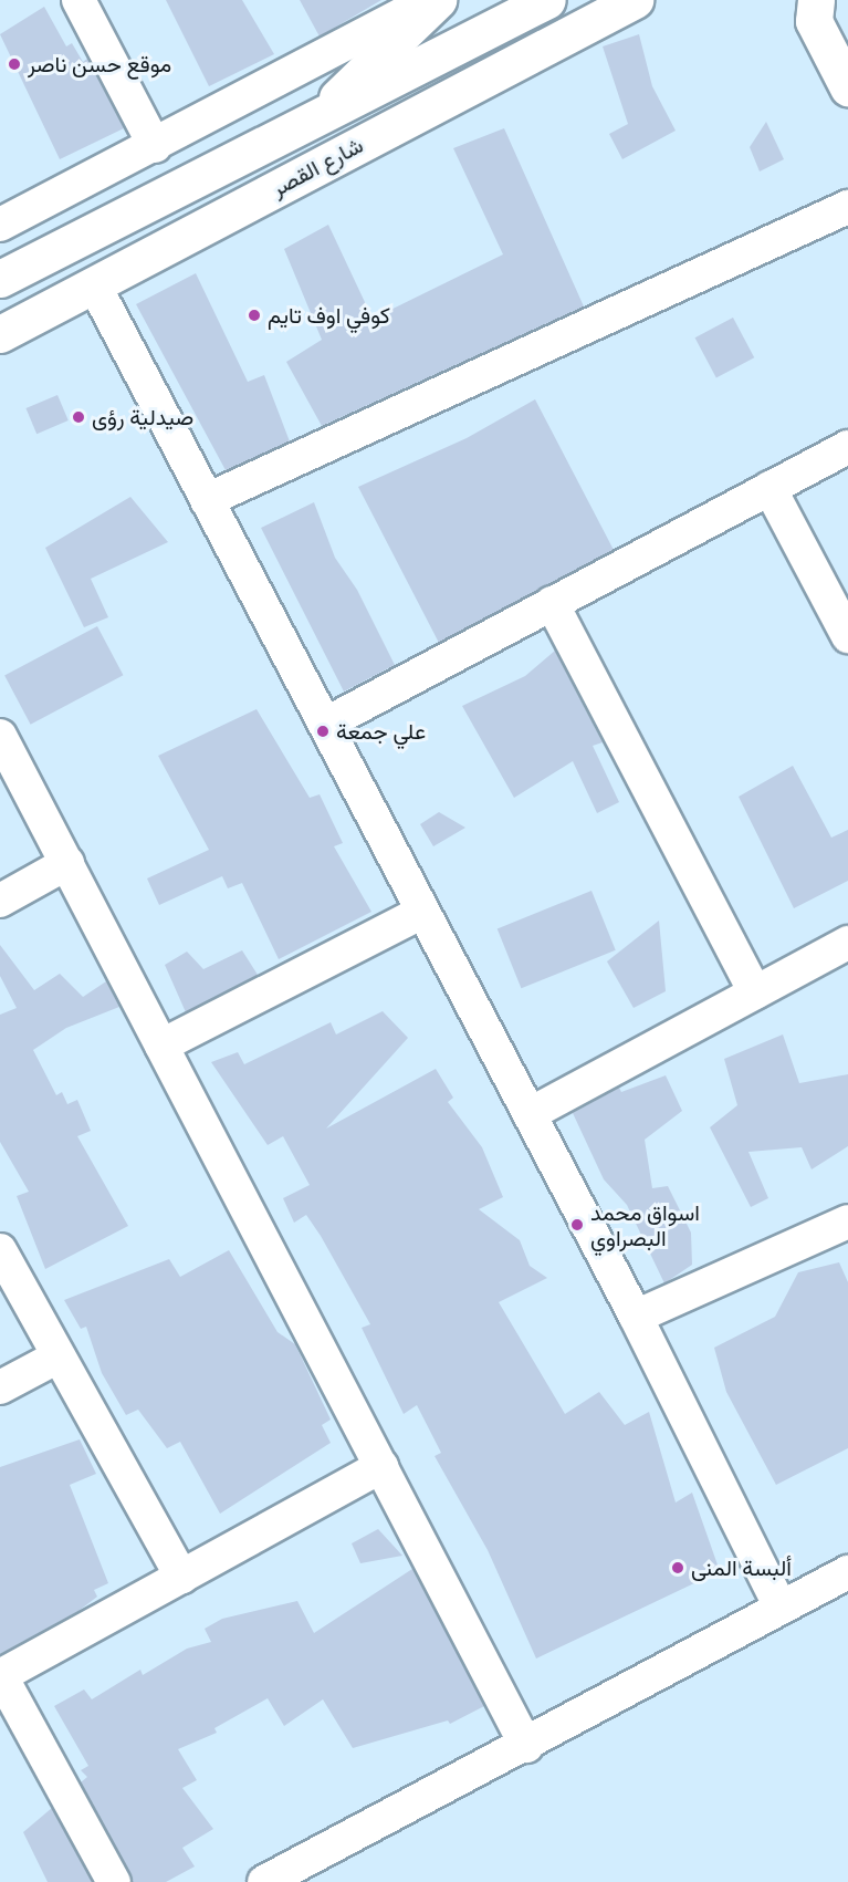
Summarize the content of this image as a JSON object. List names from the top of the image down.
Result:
{
  "streets": {
    "street": ["شارع القصر"]
  },
  "places": [
    "موقع حسن ناصر",
    "كوفي اوف تايم",
    "صيدلية رؤى",
    "علي جمعة",
    "اسواق محمد البصراوي",
    "ألبسة المنى"
  ]
}
